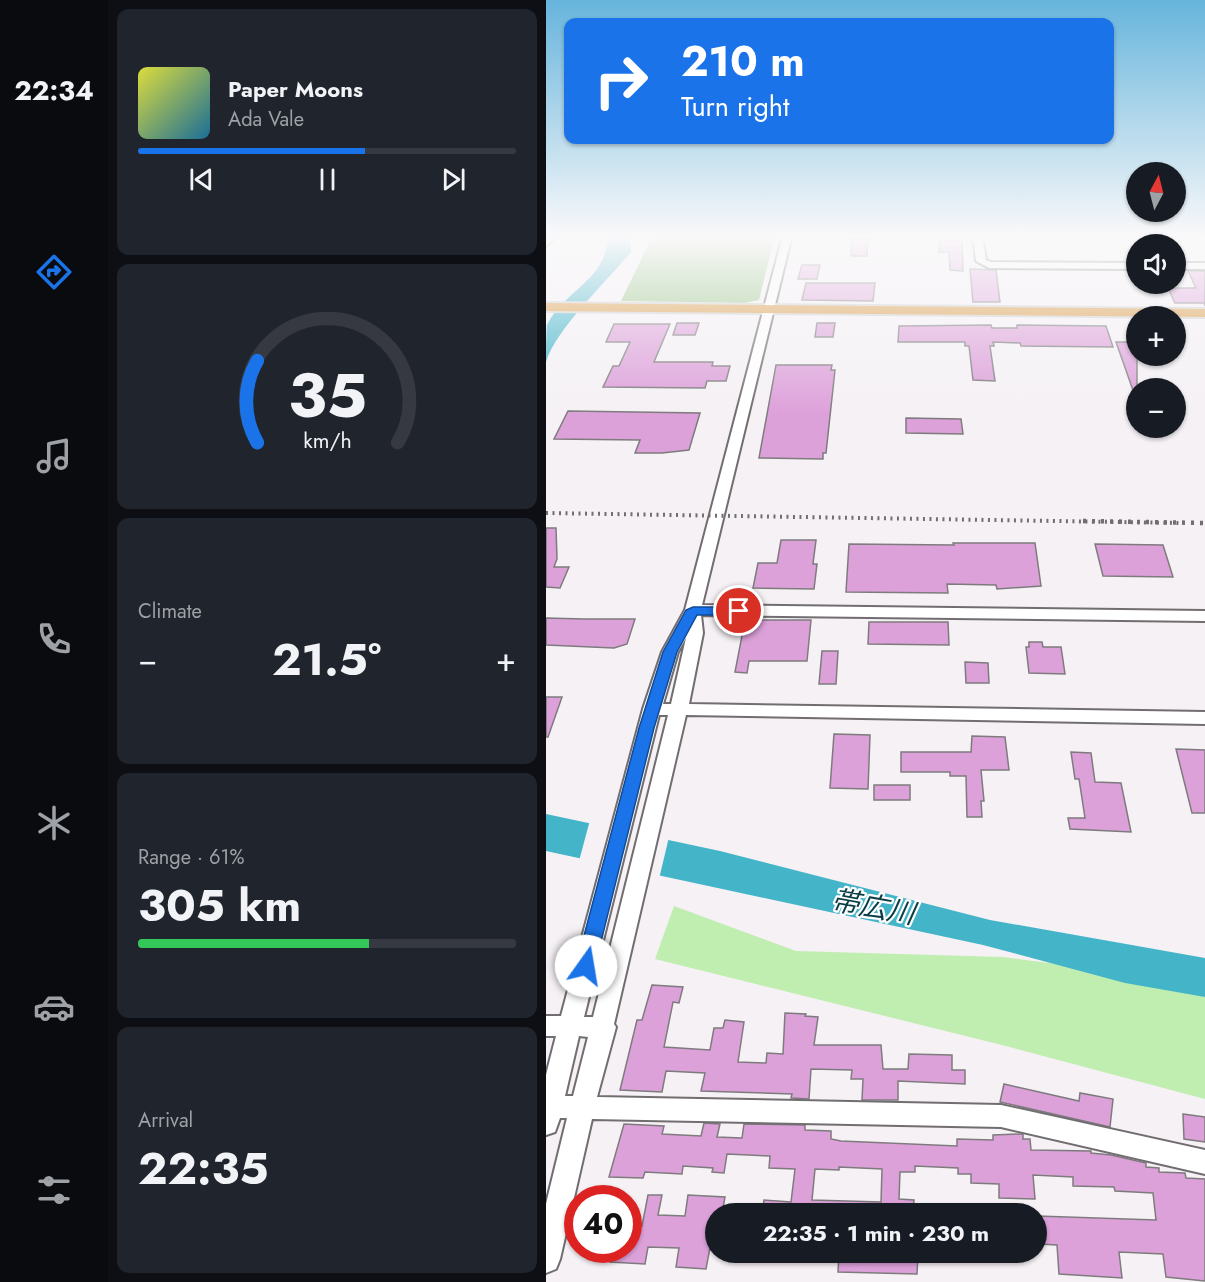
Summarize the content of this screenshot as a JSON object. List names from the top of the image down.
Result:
{
  "water": ["帯広川"],
  "north": "top",
  "page": {
    "tabs": "22:34",
    "turn": ["210 m", "Turn right"],
    "song": ["Paper Moons", "Ada Vale"],
    "map_buttons": ["+", "−"],
    "tile": [
      "Climate",
      ["Range · 61%", "305 km"],
      ["Arrival", "22:35"]
    ],
    "heat": ["−", "21.5°", "+"],
    "limit": "40",
    "trip": "22:35 · 1 min · 230 m",
    "gauge": ["35", "km/h"]
  }
}
